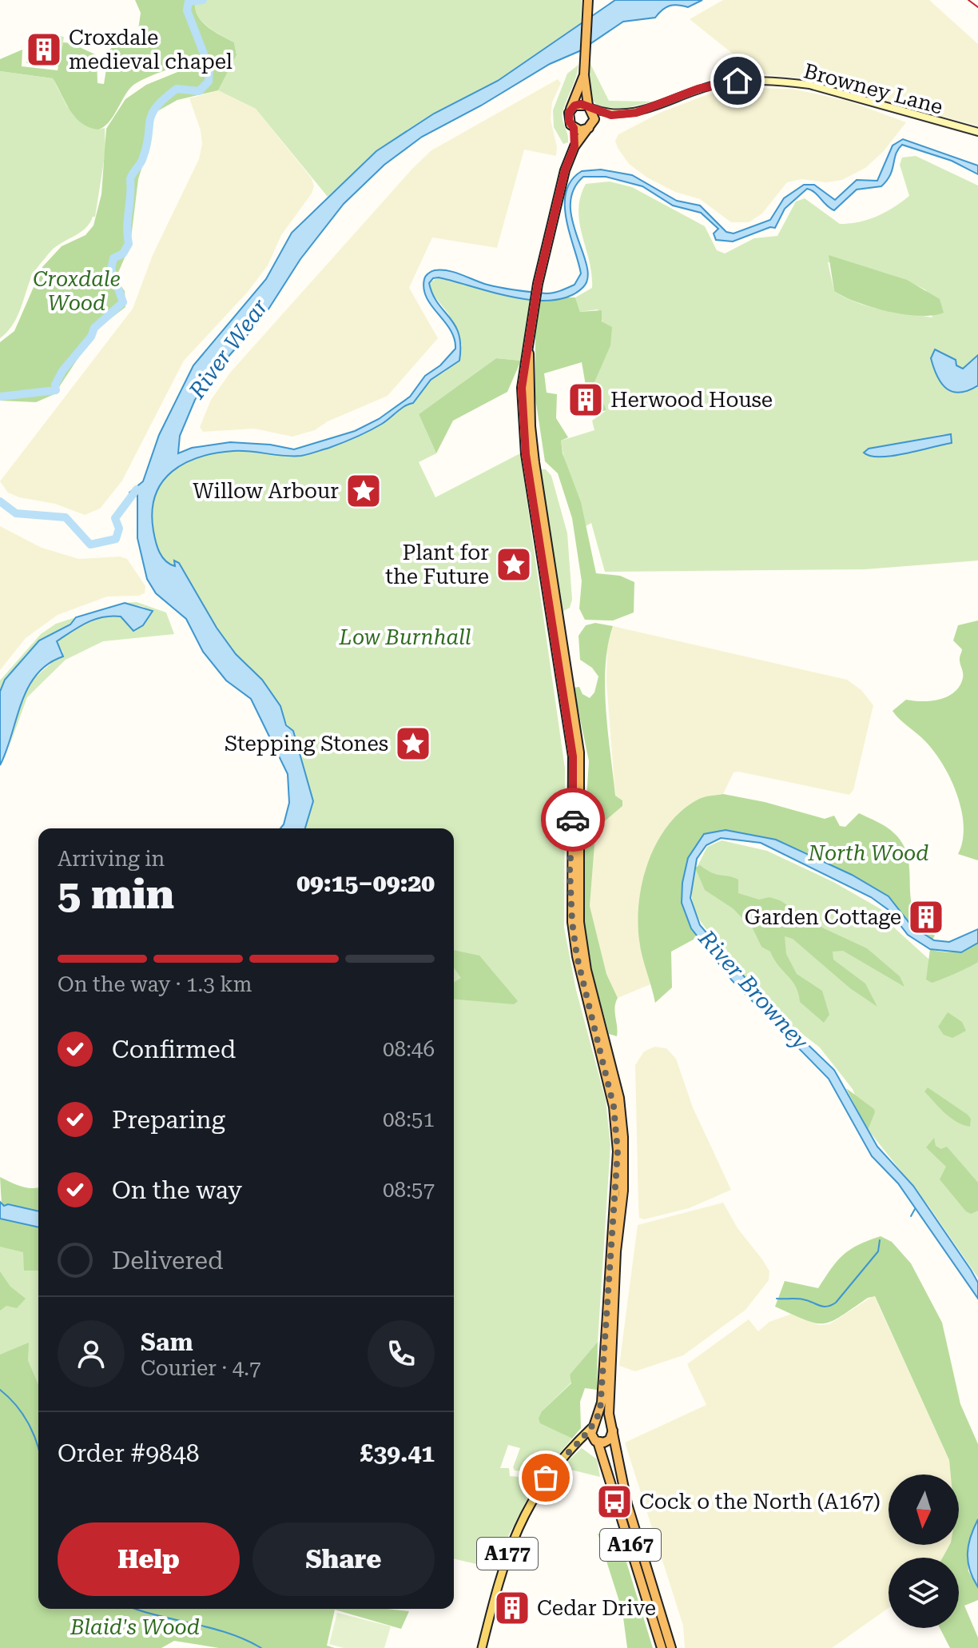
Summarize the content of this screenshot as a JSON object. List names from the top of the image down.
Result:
{
  "streets": {
    "highway": ["A167"],
    "main road": ["Browney Lane", "A177"]
  },
  "crossings": [
    ["A167", "A177"]
  ],
  "water": ["River Wear", "River Browney"],
  "parks": [
    "Croxdale Wood",
    "Low Burnhall",
    "North Wood",
    "Blaid's Wood"
  ],
  "places": {
    "building": [
      "Croxdale medieval chapel",
      "Herwood House",
      "Garden Cottage",
      "Cedar Drive"
    ],
    "place": ["Willow Arbour", "Plant for the Future", "Stepping Stones"],
    "bus stop": ["Cock o the North (A167)"]
  },
  "north": "bottom",
  "page": {
    "heading": ["5 min", "Arriving in", "09:15–09:20"],
    "panel": [
      "Sam",
      "Courier · 4.7",
      "Order #9848",
      "£39.41"
    ],
    "bar": "On the way · 1.3 km",
    "list": [
      ["Confirmed", "08:46"],
      ["Preparing", "08:51"],
      ["On the way", "08:57"],
      "Delivered"
    ],
    "buttons": ["Help", "Share"]
  }
}
